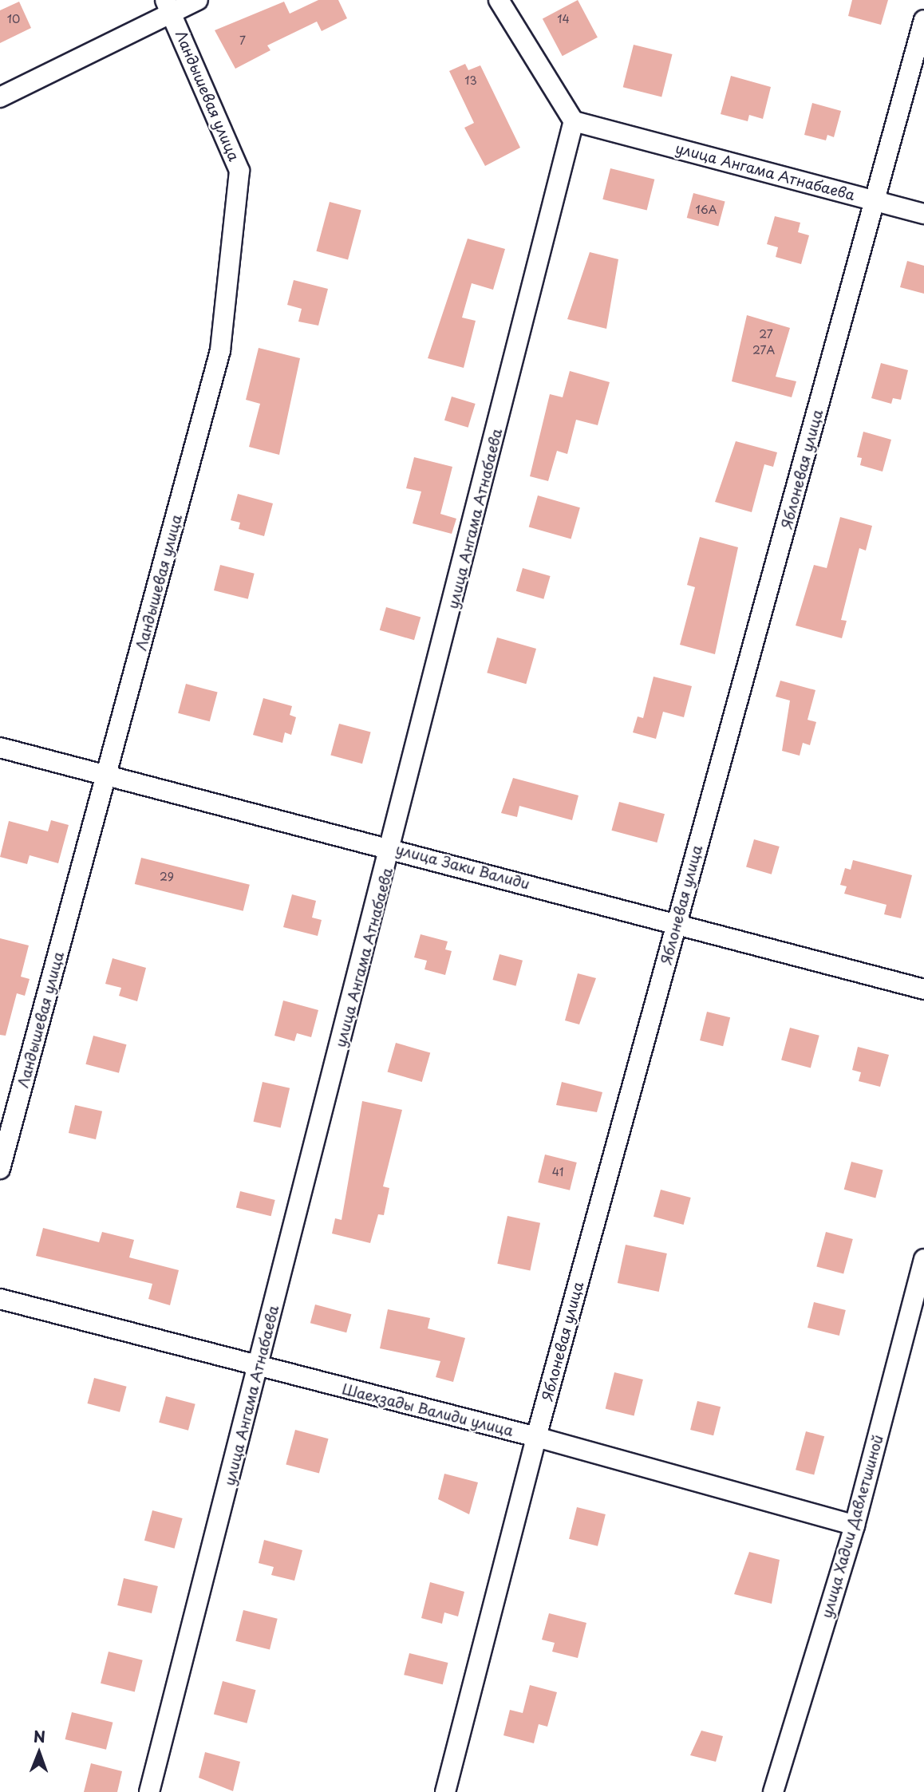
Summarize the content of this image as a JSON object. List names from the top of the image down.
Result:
{
  "streets": {
    "street": [
      "Ландышевая улица",
      "улица Ангама Атнабаева",
      "Яблоневая улица",
      "улица Заки Валиди",
      "Шаехзады Валиди улица",
      "улица Хадии Давлетшиной"
    ]
  },
  "crossings": [
    ["Ландышевая улица", "улица Заки Валиди"],
    ["улица Ангама Атнабаева", "Яблоневая улица"],
    ["улица Ангама Атнабаева", "улица Заки Валиди"],
    ["улица Ангама Атнабаева", "Шаехзады Валиди улица"],
    ["Яблоневая улица", "улица Заки Валиди"],
    ["Яблоневая улица", "Шаехзады Валиди улица"],
    ["Шаехзады Валиди улица", "улица Хадии Давлетшиной"]
  ],
  "house_numbers": [
    "10",
    "14",
    "7",
    "13",
    "16А",
    "27",
    "27А",
    "29",
    "41"
  ],
  "north": "top"
}
